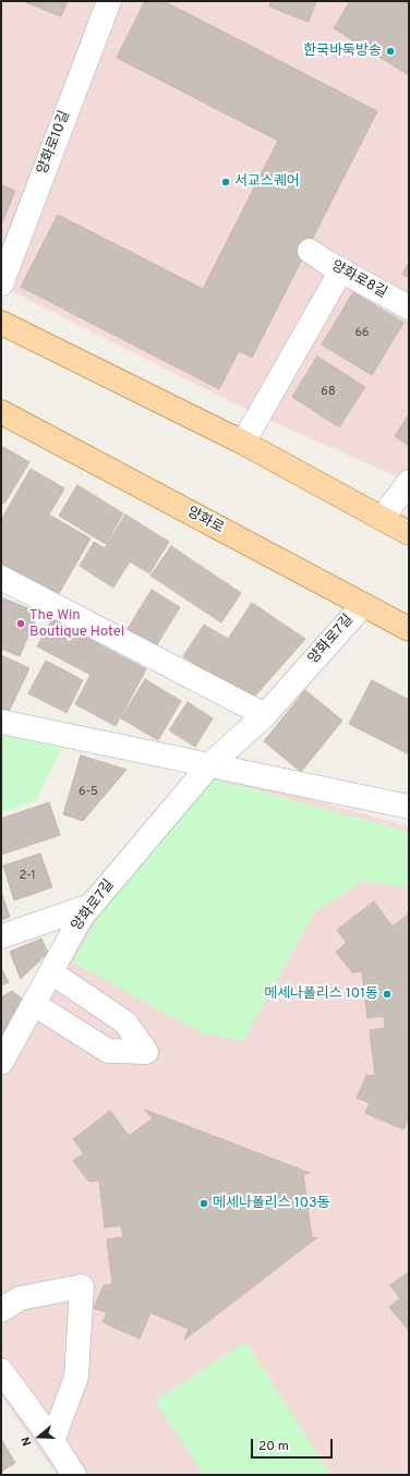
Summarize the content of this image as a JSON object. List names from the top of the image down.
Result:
{
  "streets": {
    "main road": ["양화로"],
    "street": ["양화로10길", "양화로8길", "양화로7길"]
  },
  "crossings": [
    ["양화로", "양화로7길"]
  ],
  "places": [
    "한국바둑방송",
    "서교스퀘어",
    "The Win Boutique Hotel",
    "메세나폴리스 101동",
    "메세나폴리스 103동"
  ],
  "house_numbers": [
    "66",
    "68",
    "6-5",
    "2-1"
  ],
  "scale_bar": "20 m",
  "north": "left"
}
